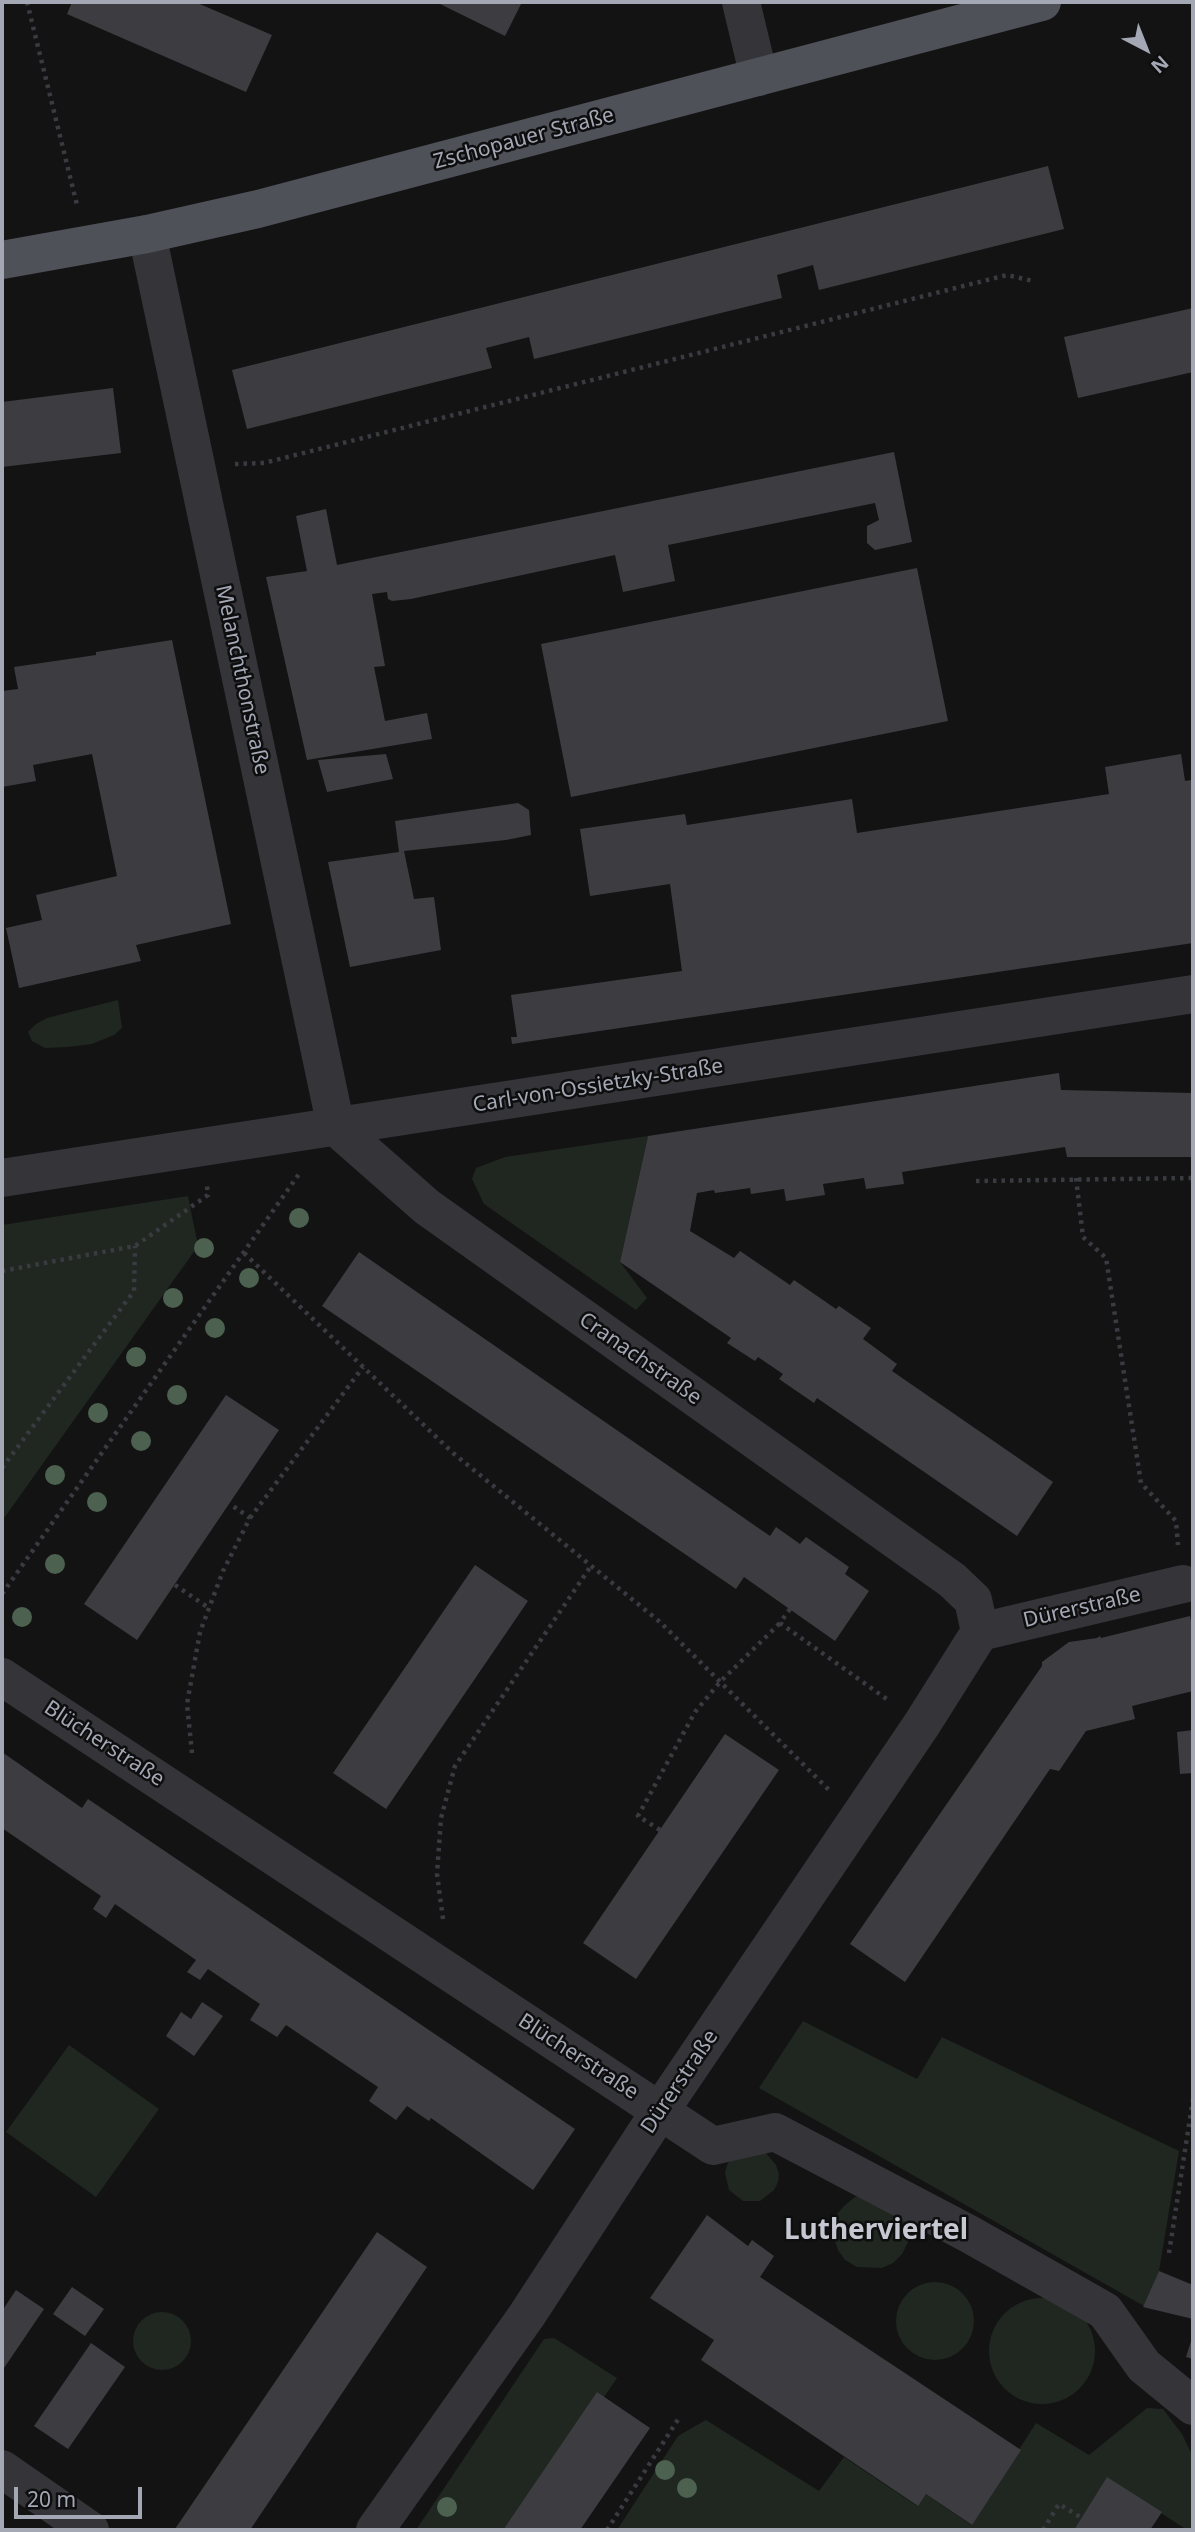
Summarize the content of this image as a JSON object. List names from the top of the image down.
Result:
{
  "streets": {
    "main road": ["Zschopauer Straße"],
    "street": [
      "Melanchthonstraße",
      "Carl-von-Ossietzky-Straße",
      "Cranachstraße",
      "Dürerstraße",
      "Blücherstraße"
    ]
  },
  "crossings": [
    ["Zschopauer Straße", "Melanchthonstraße"],
    ["Melanchthonstraße", "Carl-von-Ossietzky-Straße"],
    ["Melanchthonstraße", "Cranachstraße"],
    ["Carl-von-Ossietzky-Straße", "Cranachstraße"],
    ["Cranachstraße", "Dürerstraße"],
    ["Dürerstraße", "Blücherstraße"]
  ],
  "districts": ["Lutherviertel"],
  "scale_bar": "20 m",
  "north": "bottom right"
}
